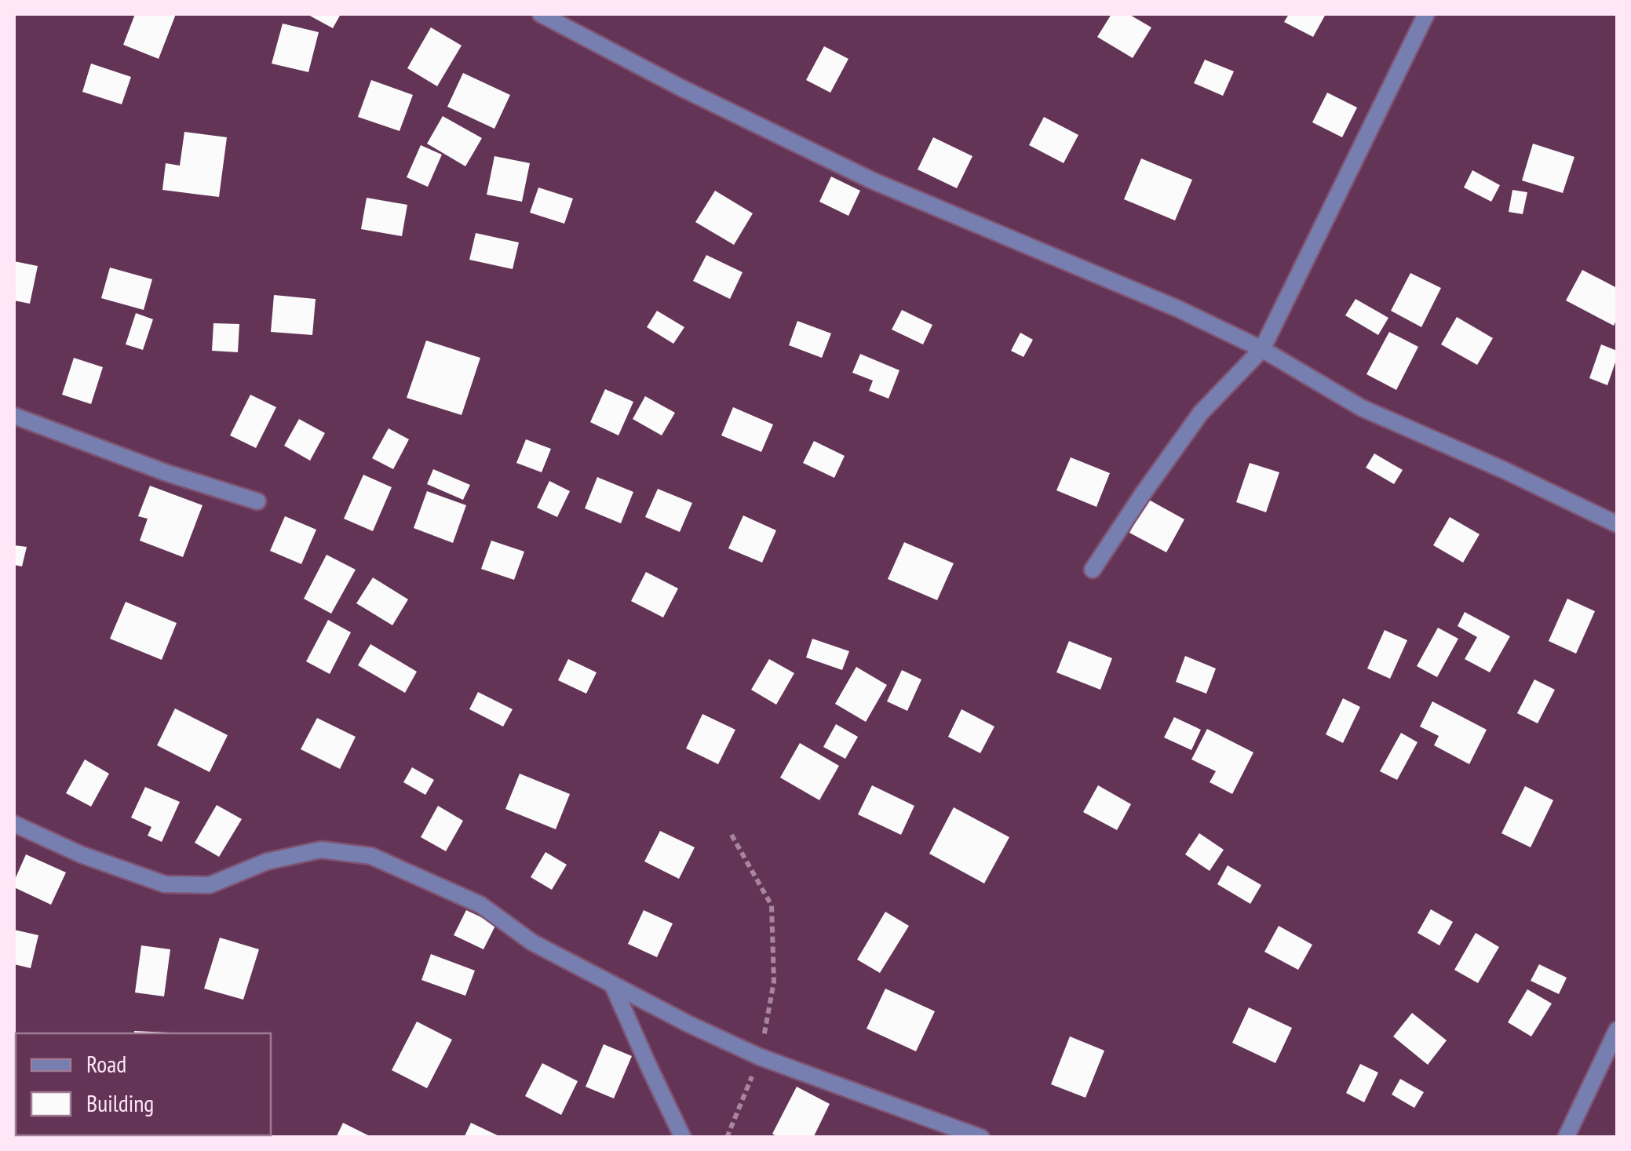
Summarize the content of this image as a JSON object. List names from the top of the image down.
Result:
{
  "legend": ["Road", "Building"]
}
